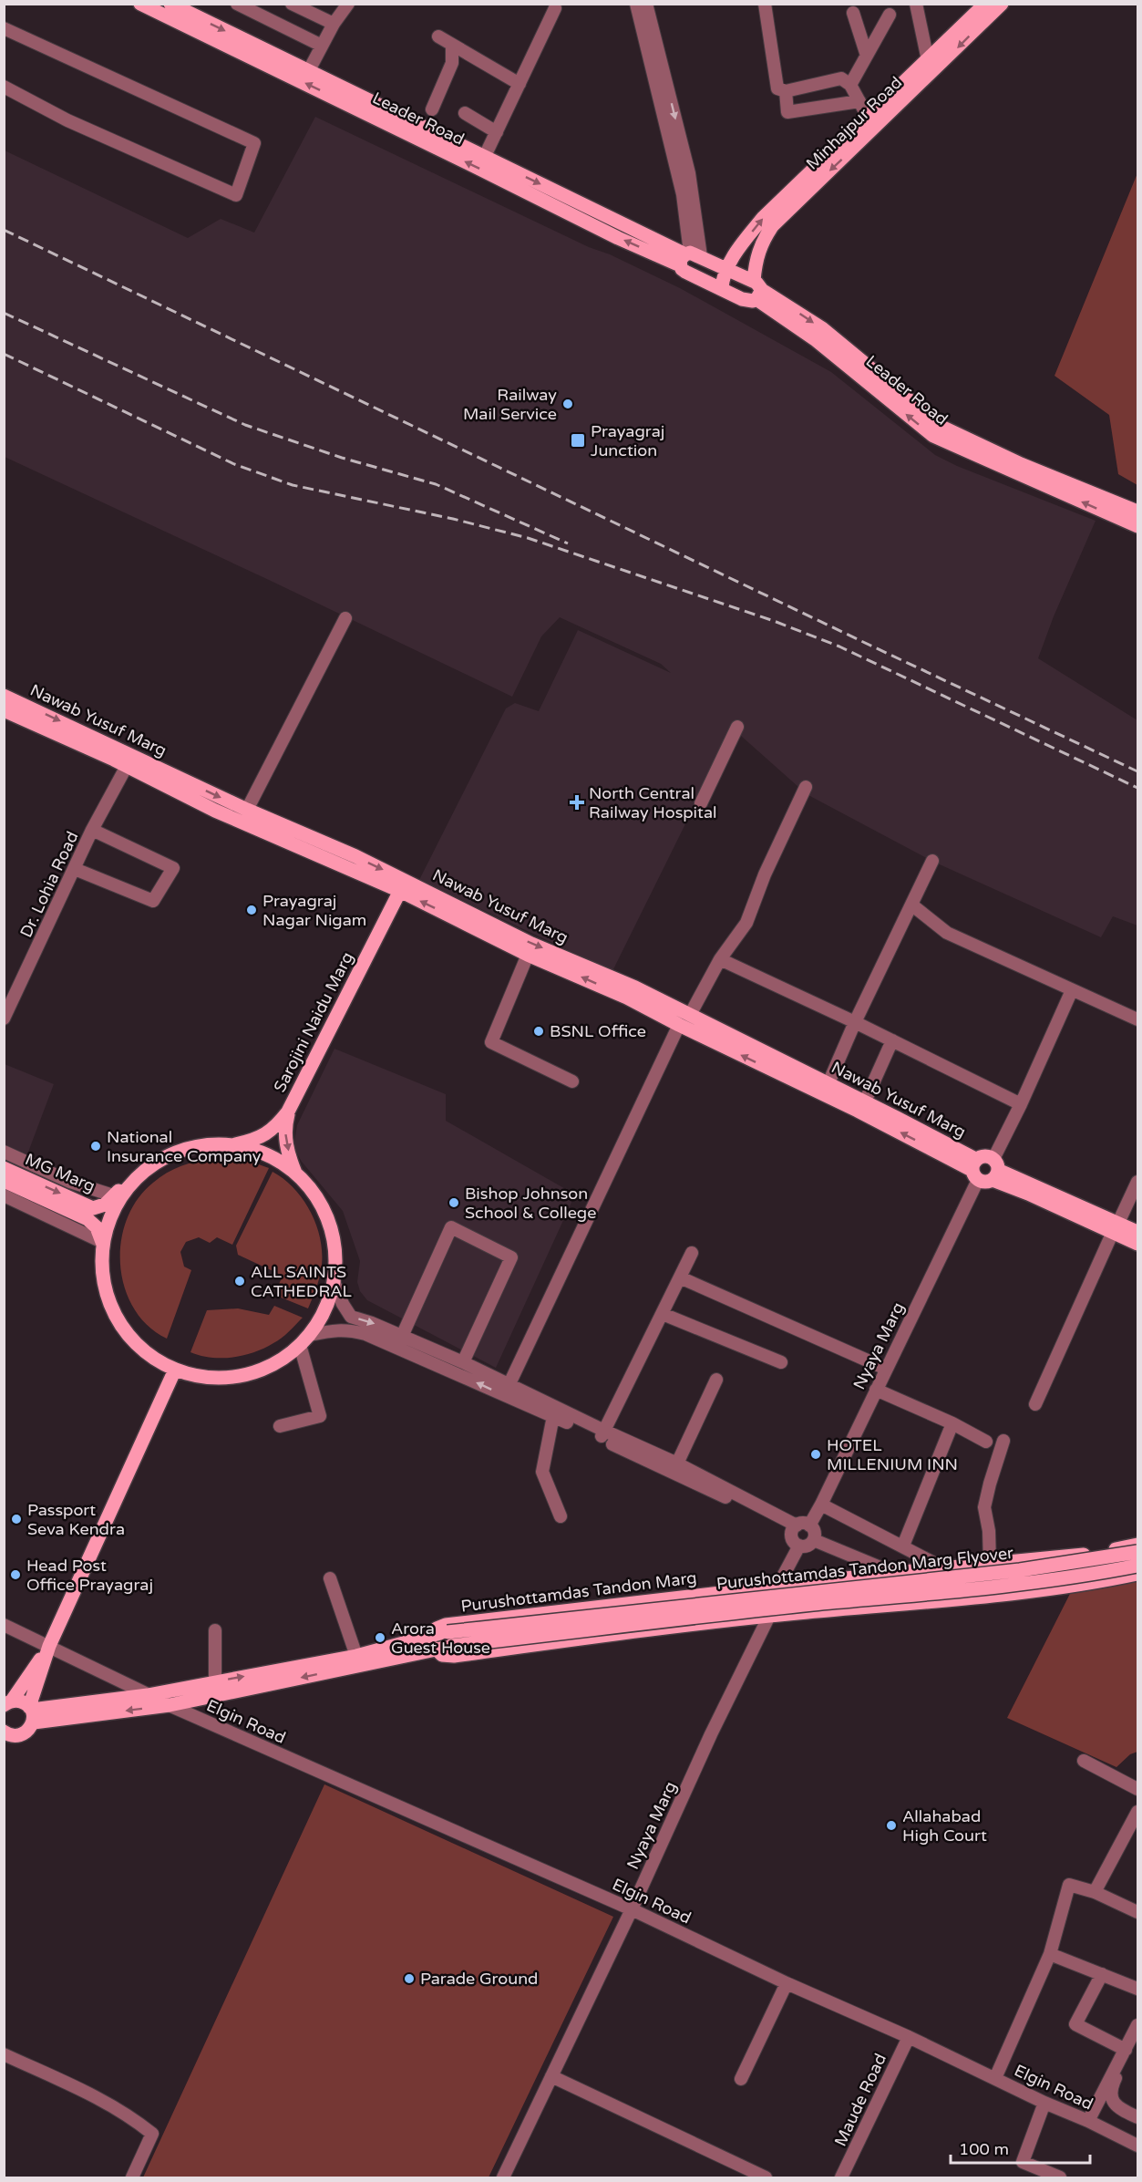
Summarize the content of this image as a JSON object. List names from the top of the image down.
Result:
{
  "streets": {
    "main road": [
      "Leader Road",
      "Minhajpur Road",
      "Nawab Yusuf Marg",
      "Sarojini Naidu Marg",
      "MG Marg",
      "Purushottamdas Tandon Marg Flyover",
      "Purushottamdas Tandon Marg"
    ],
    "street": [
      "Dr. Lohia Road",
      "Nyaya Marg",
      "Elgin Road",
      "Maude Road"
    ]
  },
  "crossings": [
    ["Leader Road", "Minhajpur Road"],
    ["Nawab Yusuf Marg", "Dr. Lohia Road"],
    ["Nawab Yusuf Marg", "Sarojini Naidu Marg"],
    ["Nawab Yusuf Marg", "Nyaya Marg"],
    ["Nyaya Marg", "Purushottamdas Tandon Marg"],
    ["Nyaya Marg", "Elgin Road"],
    ["Purushottamdas Tandon Marg Flyover", "Purushottamdas Tandon Marg"],
    ["Purushottamdas Tandon Marg", "Elgin Road"],
    ["Elgin Road", "Maude Road"]
  ],
  "places": {
    "other": [
      "Railway Mail Service",
      "Prayagraj Nagar Nigam",
      "BSNL Office",
      "National Insurance Company",
      "Bishop Johnson School & College",
      "ALL SAINTS CATHEDRAL",
      "HOTEL MILLENIUM INN",
      "Passport Seva Kendra",
      "Head Post Office Prayagraj",
      "Arora Guest House",
      "Allahabad High Court",
      "Parade Ground"
    ],
    "transit": ["Prayagraj Junction"],
    "health": ["North Central Railway Hospital"]
  },
  "scale_bar": "100 m"
}
